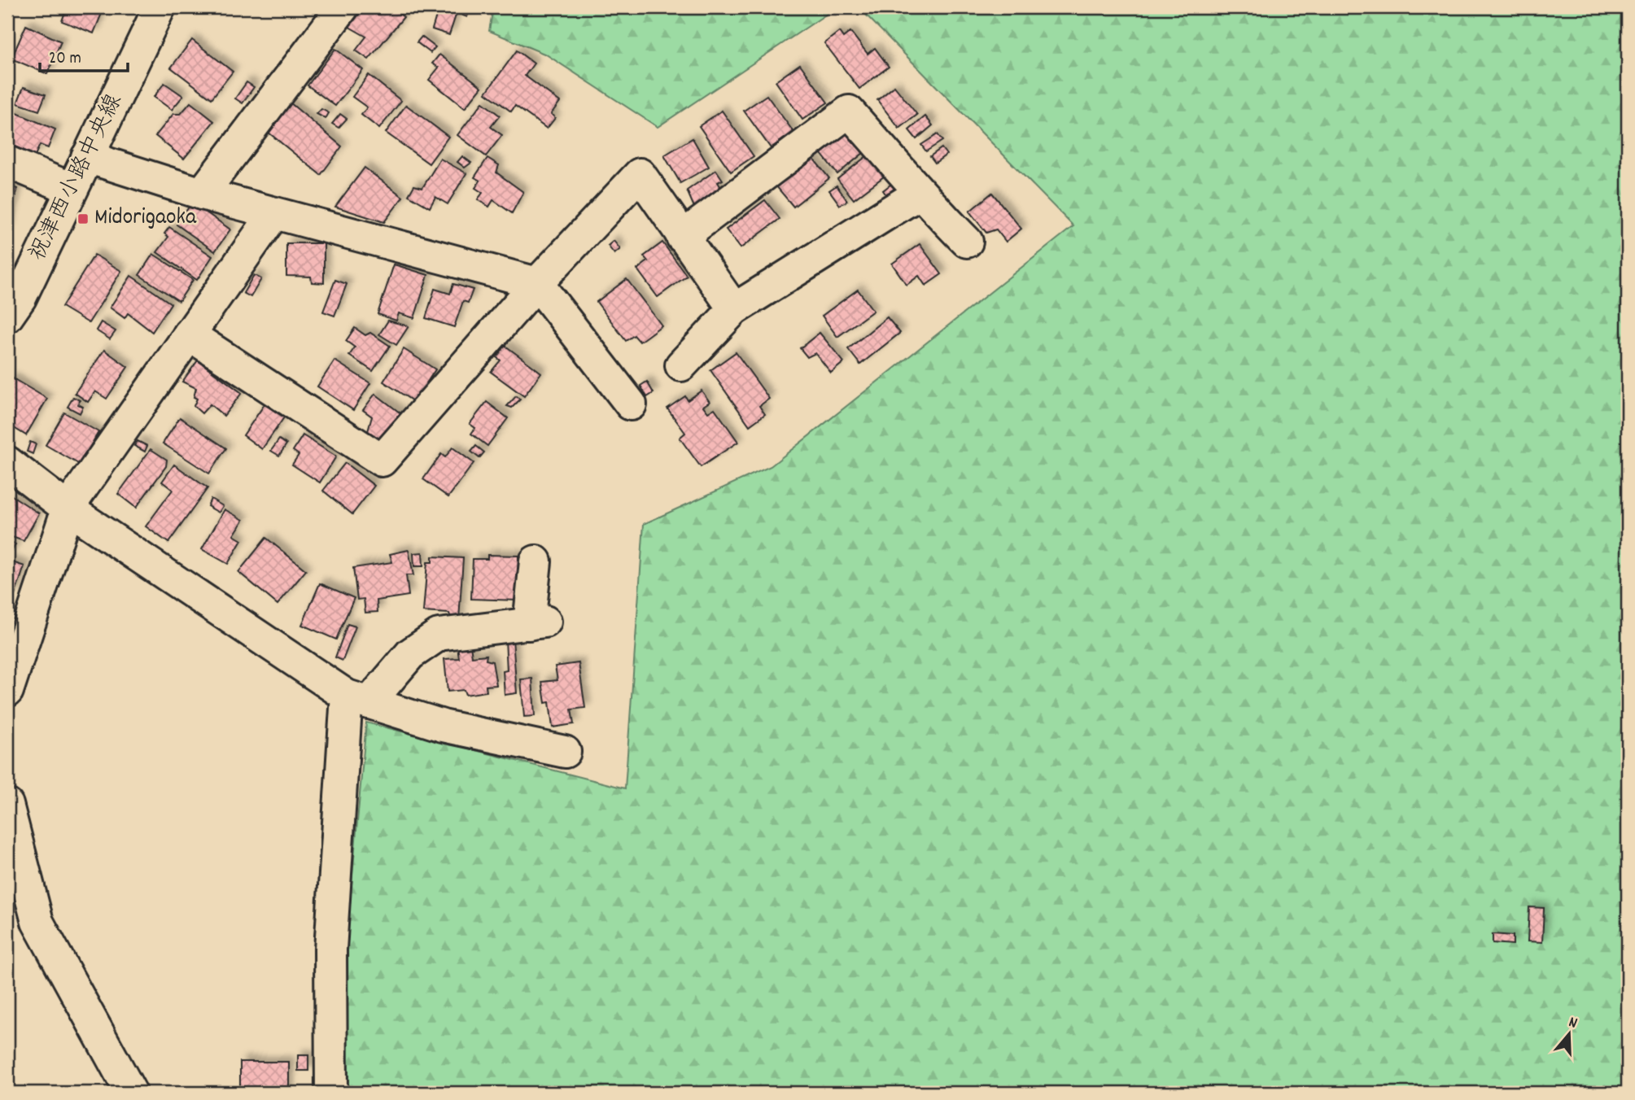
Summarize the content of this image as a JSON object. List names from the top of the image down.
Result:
{
  "streets": {
    "street": ["祝津西小路中央線"]
  },
  "places": {
    "transit": ["Midorigaoka"]
  },
  "scale_bar": "20 m",
  "north": "top"
}
